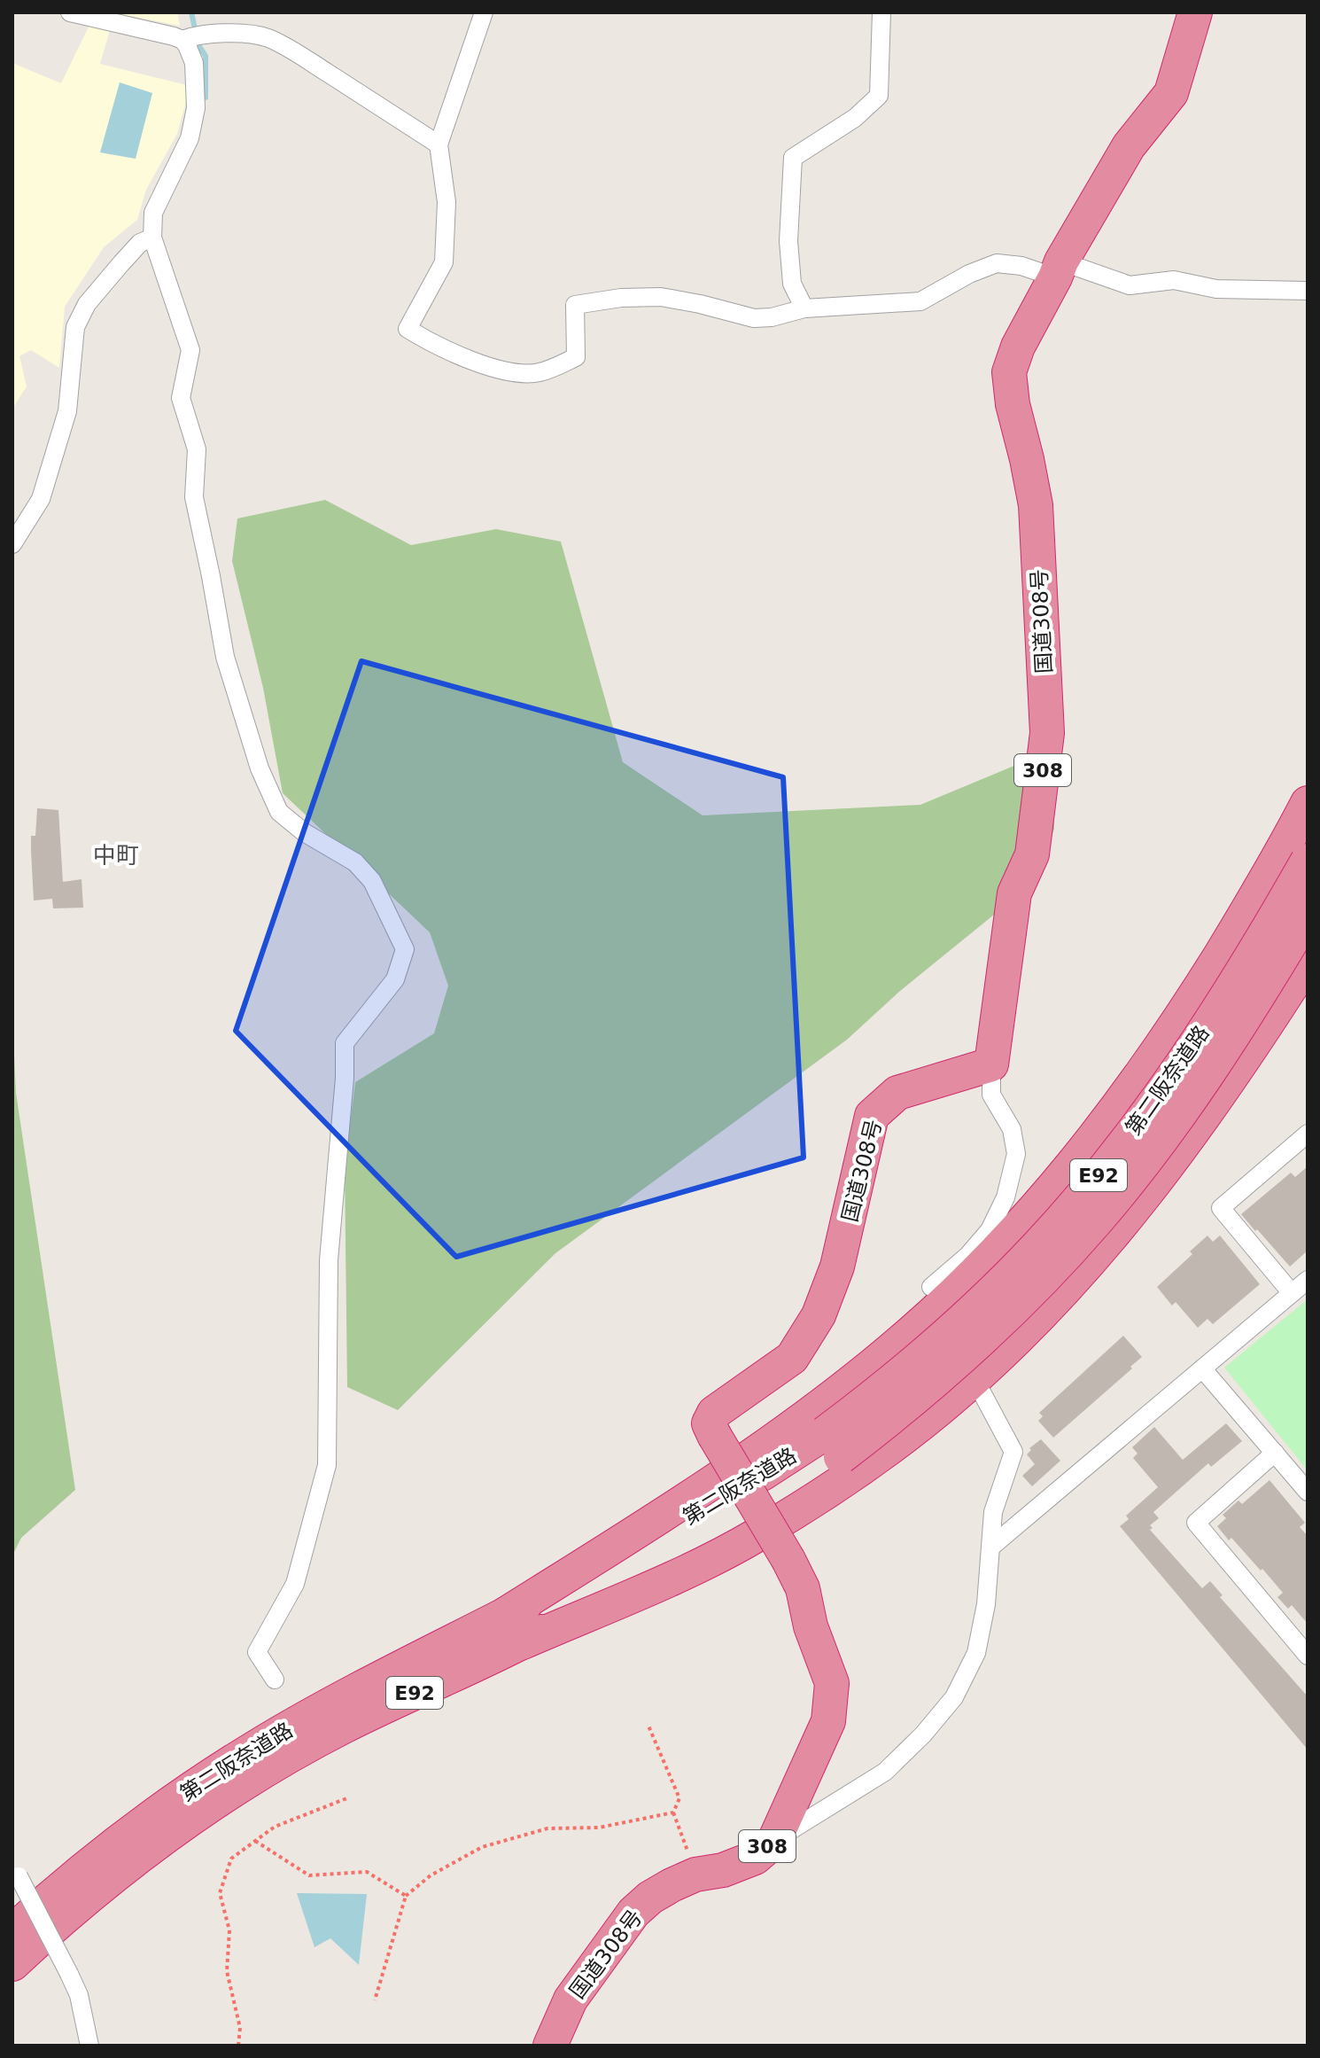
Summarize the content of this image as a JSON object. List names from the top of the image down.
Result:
{
  "streets": {
    "highway": [
      "国道308号",
      "308",
      "第二阪奈道路",
      "E92"
    ]
  },
  "districts": ["中町"]
}
